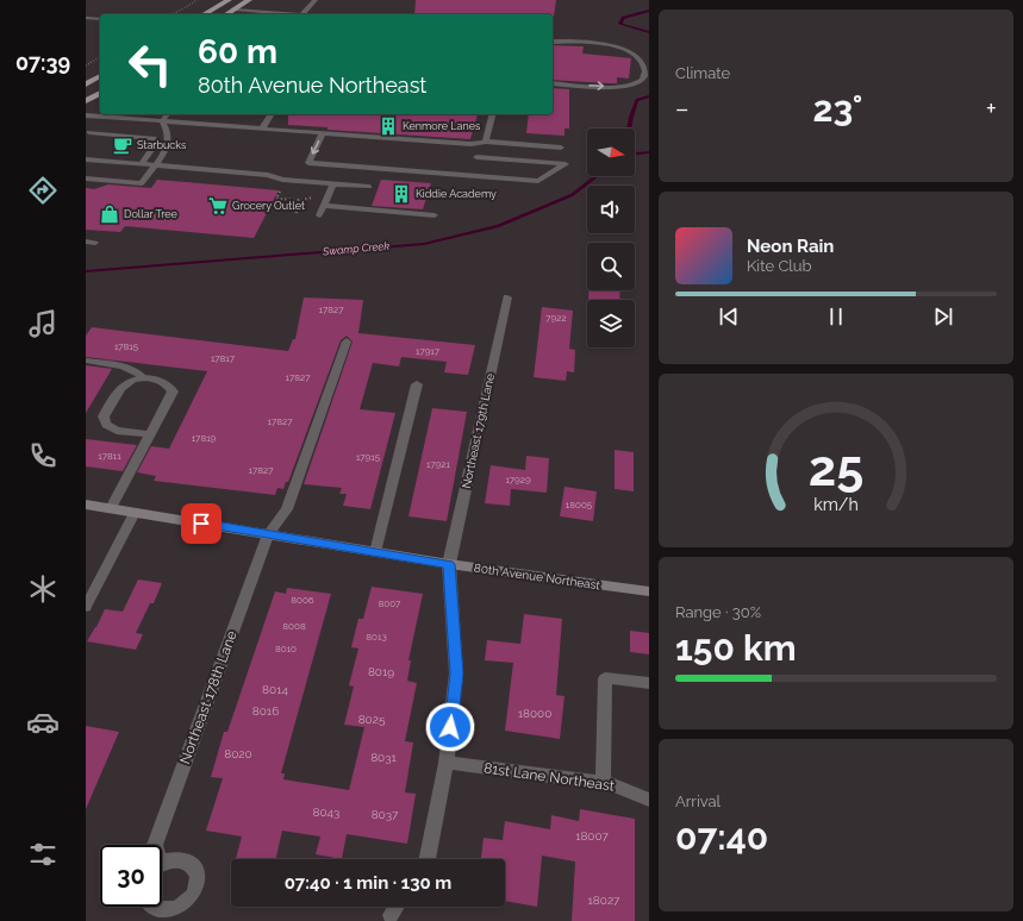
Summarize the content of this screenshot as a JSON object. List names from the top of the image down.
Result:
{
  "streets": {
    "main road": ["80th Avenue Northeast"],
    "street": ["Northeast 179th Lane", "Northeast 178th Lane", "81st Lane Northeast"]
  },
  "crossings": [
    ["Northeast 179th Lane", "80th Avenue Northeast"],
    ["Northeast 179th Lane", "81st Lane Northeast"],
    ["80th Avenue Northeast", "Northeast 178th Lane"]
  ],
  "water": ["Swamp Creek"],
  "places": {
    "building": ["Kenmore Lanes", "Kiddie Academy"],
    "cafe": ["Starbucks"],
    "supermarket": ["Grocery Outlet"],
    "shop": ["Dollar Tree"]
  },
  "house_numbers": [
    "17827",
    "7922",
    "17815",
    "17917",
    "17817",
    "17827",
    "17827",
    "17819",
    "17811",
    "17915",
    "17921",
    "17827",
    "17929",
    "18005",
    "8006",
    "8007",
    "8008",
    "8013",
    "8010",
    "8019",
    "8014",
    "8016",
    "18000",
    "8025",
    "8020",
    "8031",
    "8043",
    "8037",
    "18007",
    "18027"
  ],
  "north": "right",
  "page": {
    "tabs": "07:39",
    "tile": [
      "Climate",
      ["Range · 30%", "150 km"],
      ["Arrival", "07:40"]
    ],
    "turn": ["60 m", "80th Avenue Northeast"],
    "heat": ["−", "23°", "+"],
    "song": ["Neon Rain", "Kite Club"],
    "limit": "30",
    "trip": "07:40 · 1 min · 130 m",
    "gauge": ["25", "km/h"]
  }
}
